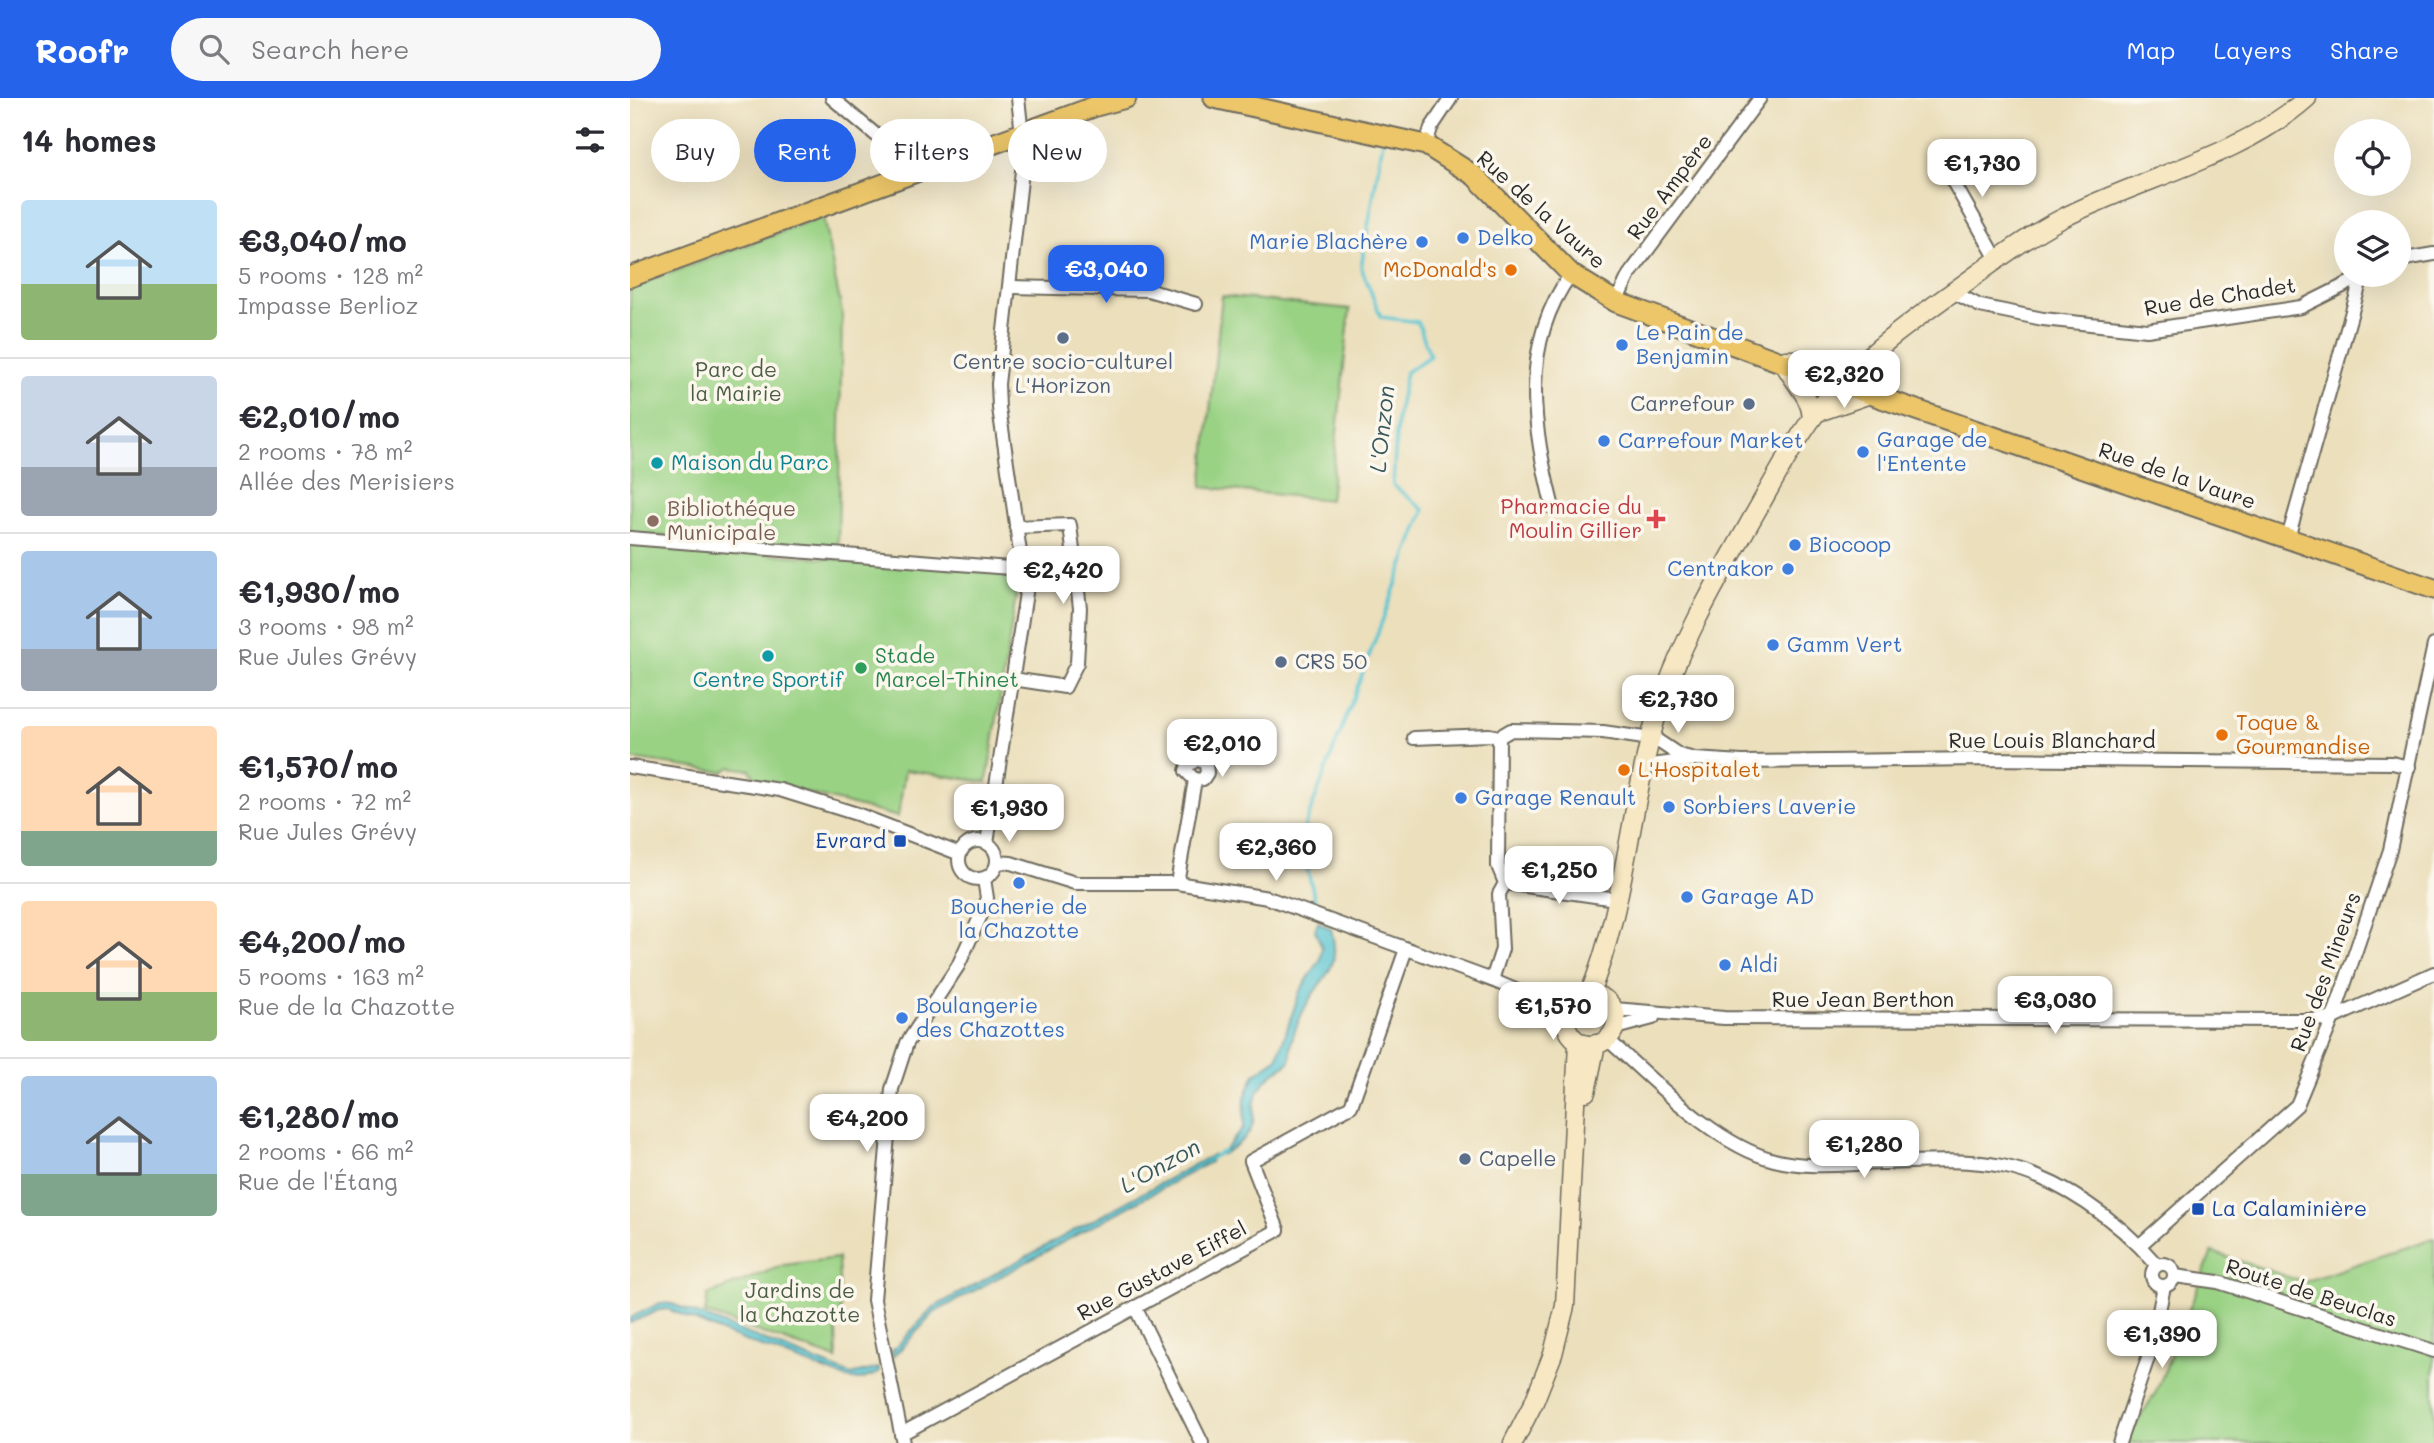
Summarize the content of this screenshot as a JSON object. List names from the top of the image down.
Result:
{
  "streets": {
    "main road": ["Rue de la Vaure"],
    "street": [
      "Rue Ampère",
      "Rue de Chadet",
      "Rue Louis Blanchard",
      "Rue des Mineurs",
      "Rue Jean Berthon",
      "Rue Gustave Eiffel",
      "Route de Beuclas"
    ]
  },
  "crossings": [
    ["Rue Ampère", "Rue de la Vaure"],
    ["Rue Louis Blanchard", "Rue des Mineurs"],
    ["Rue des Mineurs", "Rue Jean Berthon"]
  ],
  "water": ["L'Onzon"],
  "parks": ["Parc de la Mairie", "Jardins de la Chazotte"],
  "places": {
    "other": [
      "Delko",
      "Marie Blachère",
      "McDonald's",
      "Centre socio-culturel L'Horizon",
      "Le Pain de Benjamin",
      "Carrefour",
      "Carrefour Market",
      "Garage de l'Entente",
      "Maison du Parc",
      "Bibliothéque Municipale",
      "Biocoop",
      "Centrakor",
      "Gamm Vert",
      "Centre Sportif",
      "CRS 50",
      "Stade Marcel-Thinet",
      "Toque & Gourmandise",
      "L'Hospitalet",
      "Garage Renault",
      "Sorbiers Laverie",
      "Boucherie de la Chazotte",
      "Garage AD",
      "Aldi",
      "Boulangerie des Chazottes",
      "Capelle"
    ],
    "health": ["Pharmacie du Moulin Gillier"],
    "transit": ["Evrard", "La Calaminière"]
  },
  "page": {
    "header": "Roofr",
    "search": "Search here",
    "nav": ["Map", "Layers", "Share"],
    "heading": "14 homes",
    "chip": [
      "Buy",
      "Rent",
      "Filters",
      "New"
    ],
    "price": [
      "€1,730",
      "€3,040",
      "€2,320",
      "€2,420",
      "€2,730",
      "€2,010",
      "€1,930",
      "€2,360",
      "€1,250",
      "€3,030",
      "€1,570",
      "€4,200",
      "€1,280",
      "€1,390"
    ],
    "list": [
      {
        "name": "€3,040/mo",
        "note": "5 rooms · 128 m² · Impasse Berlioz"
      },
      {
        "name": "€2,010/mo",
        "note": "2 rooms · 78 m² · Allée des Merisiers"
      },
      {
        "name": "€1,930/mo",
        "note": "3 rooms · 98 m² · Rue Jules Grévy"
      },
      {
        "name": "€1,570/mo",
        "note": "2 rooms · 72 m² · Rue Jules Grévy"
      },
      {
        "name": "€4,200/mo",
        "note": "5 rooms · 163 m² · Rue de la Chazotte"
      },
      {
        "name": "€1,280/mo",
        "note": "2 rooms · 66 m² · Rue de l'Étang"
      }
    ]
  }
}
